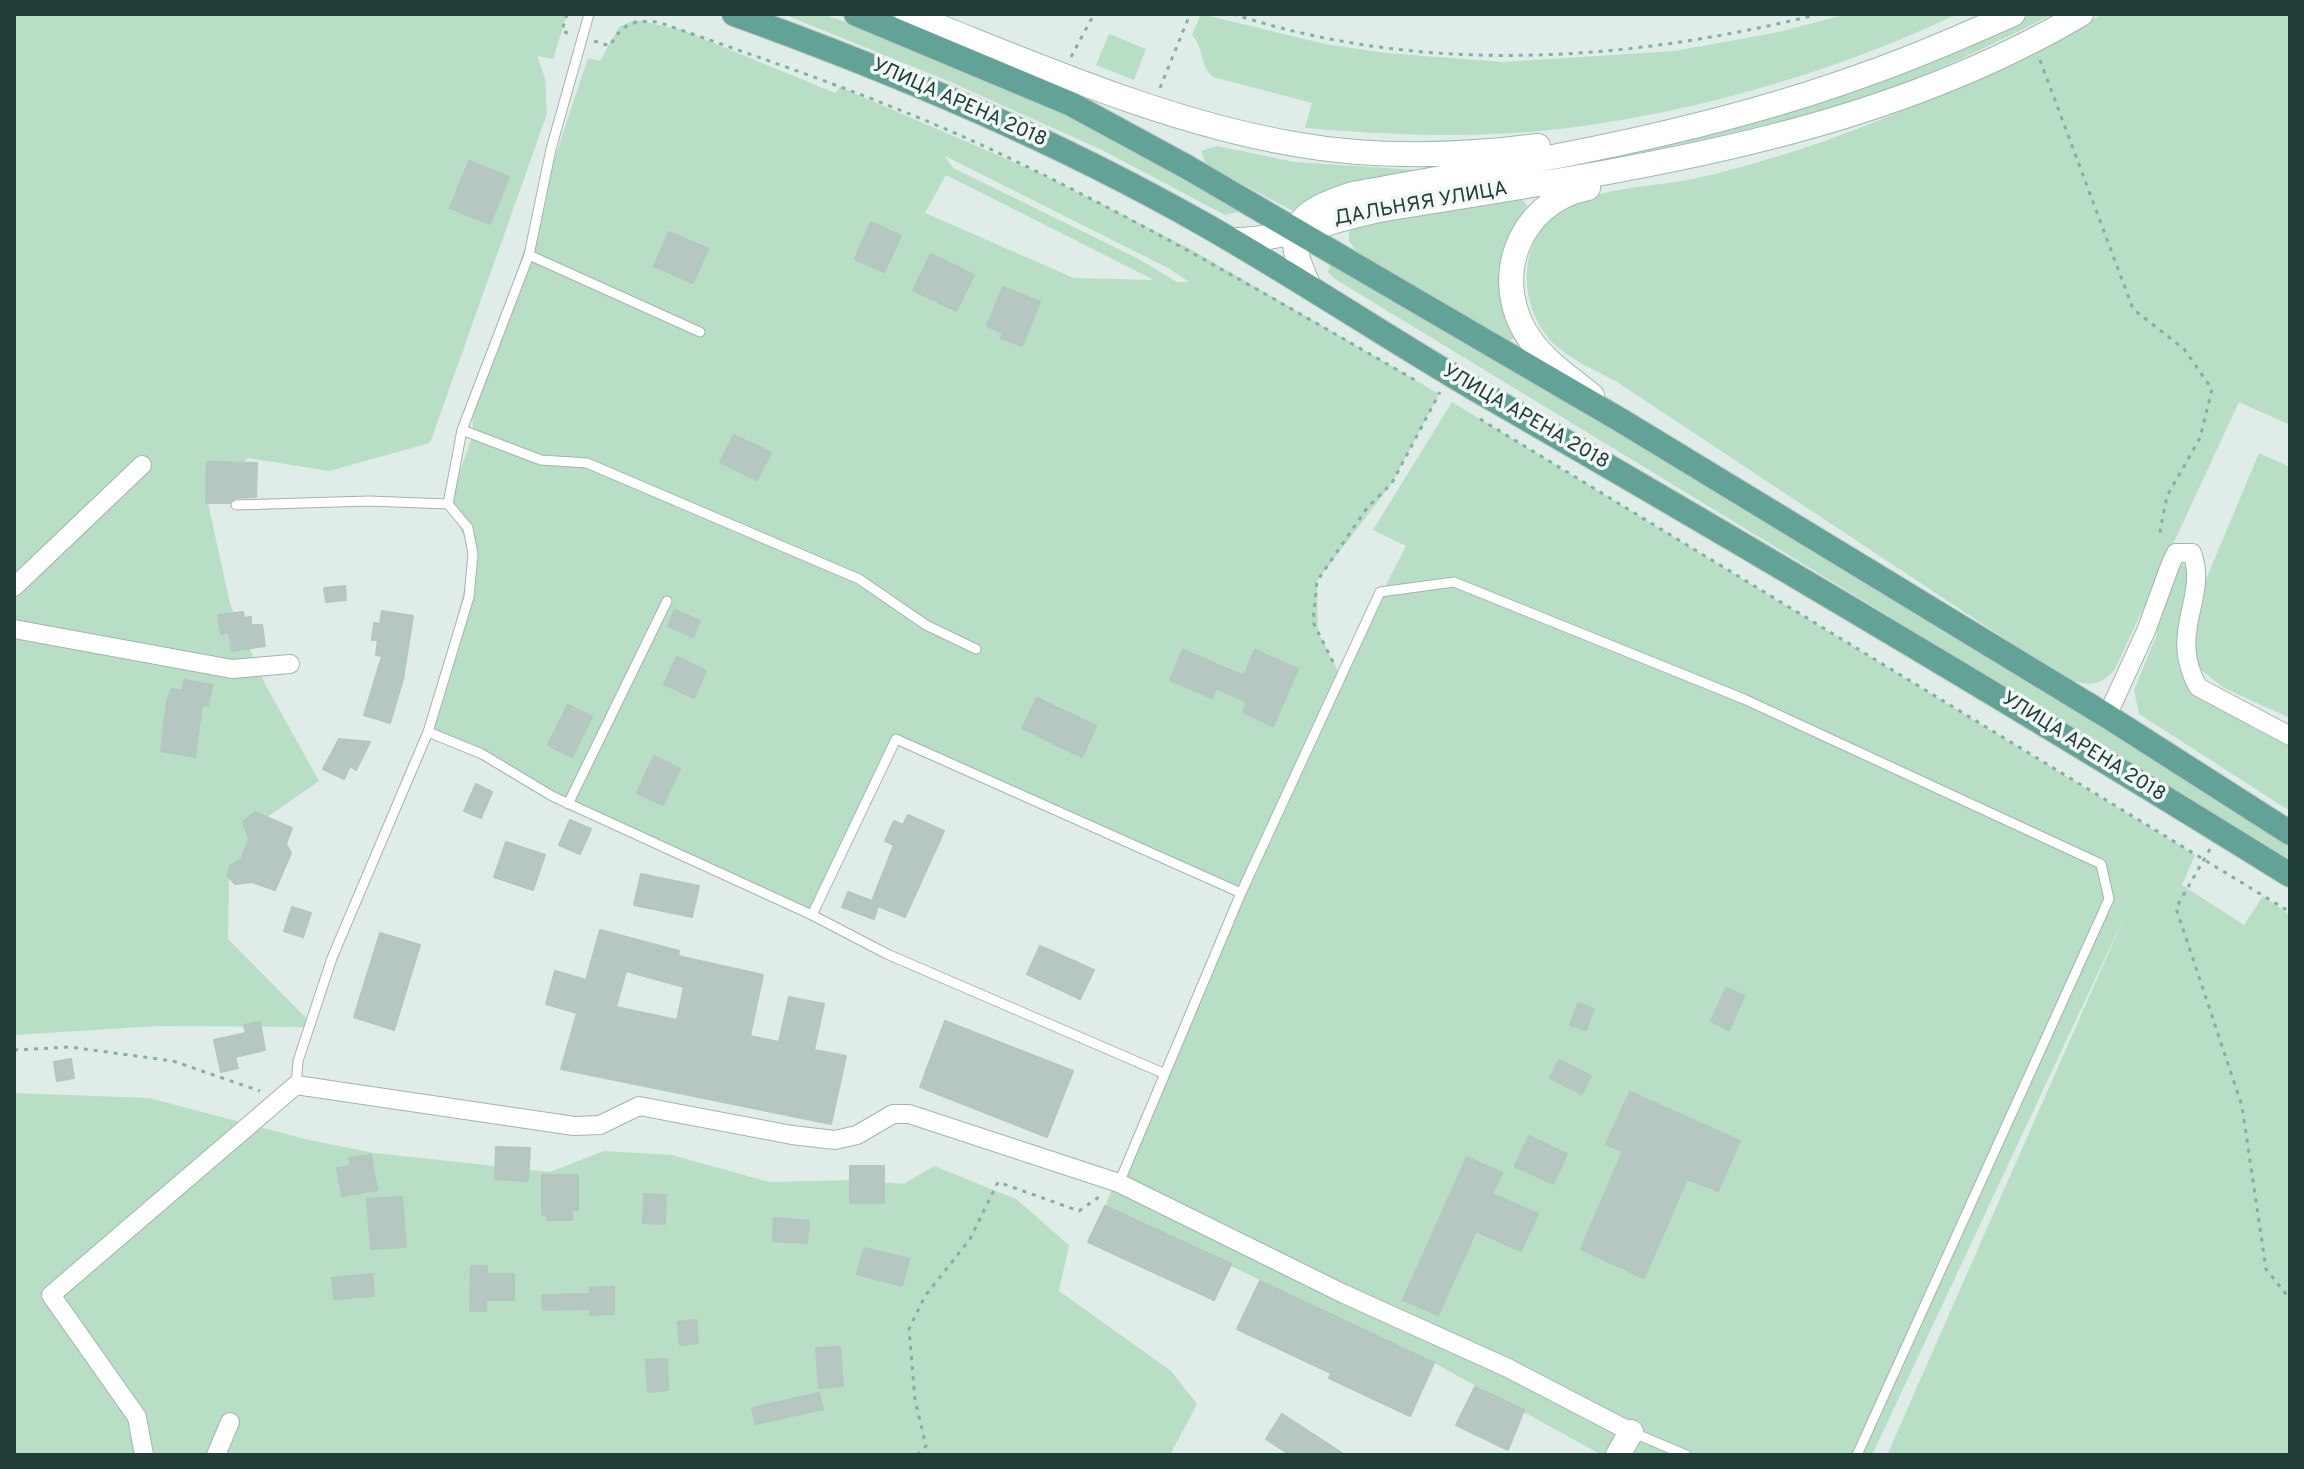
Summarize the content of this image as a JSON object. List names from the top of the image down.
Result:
{
  "streets": {
    "main road": ["УЛИЦА АРЕНА 2018", "ДАЛЬНЯЯ УЛИЦА"]
  },
  "crossings": [
    ["УЛИЦА АРЕНА 2018", "ДАЛЬНЯЯ УЛИЦА"]
  ]
}
